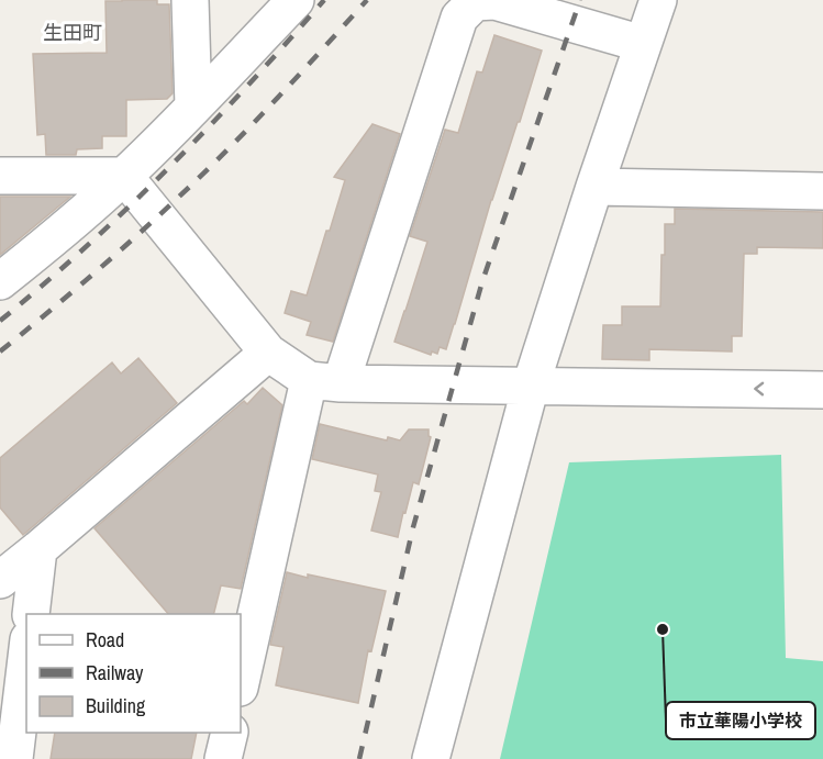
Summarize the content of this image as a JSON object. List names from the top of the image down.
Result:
{
  "districts": ["生田町"],
  "places": ["市立華陽小学校"],
  "legend": ["Road", "Railway", "Building"]
}
